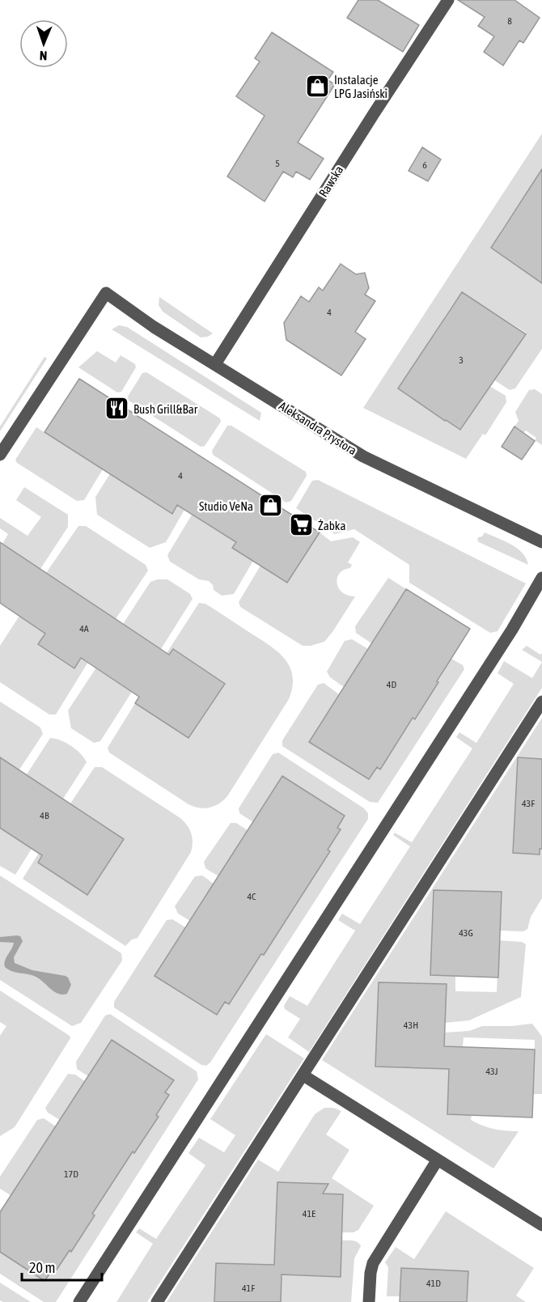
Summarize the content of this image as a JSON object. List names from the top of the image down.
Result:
{
  "streets": {
    "street": ["Rawska", "Aleksandra Prystora"]
  },
  "crossings": [
    ["Rawska", "Aleksandra Prystora"]
  ],
  "places": {
    "shop": ["Instalacje LPG Jasiński", "Studio VeNa"],
    "restaurant": ["Bush Grill&Bar"],
    "supermarket": ["Żabka"]
  },
  "house_numbers": [
    "8",
    "5",
    "6",
    "4",
    "3",
    "4",
    "4A",
    "4D",
    "43F",
    "4B",
    "4C",
    "43G",
    "43H",
    "43J",
    "17D",
    "41E",
    "41D",
    "41F"
  ],
  "scale_bar": "20 m",
  "north": "bottom"
}
